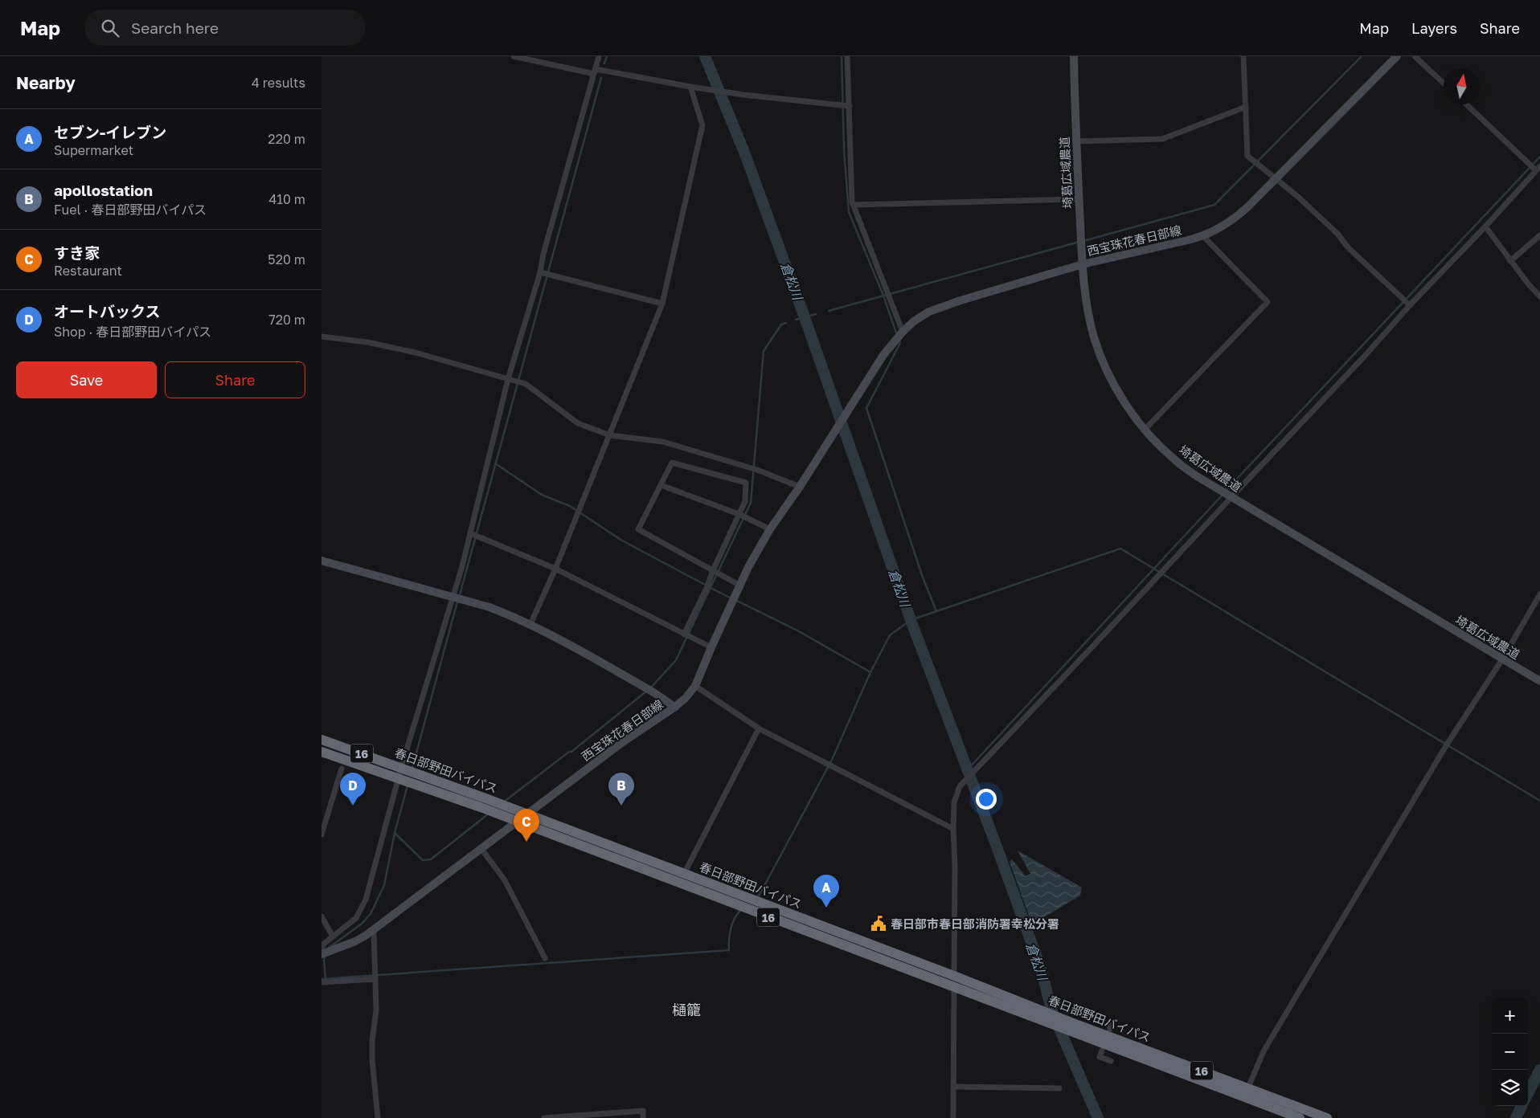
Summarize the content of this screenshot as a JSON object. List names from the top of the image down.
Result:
{
  "streets": {
    "highway": ["16", "春日部野田バイパス"],
    "main road": ["埼葛広域農道", "西宝珠花春日部線"]
  },
  "crossings": [
    ["埼葛広域農道", "西宝珠花春日部線"],
    ["西宝珠花春日部線", "春日部野田バイパス"]
  ],
  "districts": ["樋籠"],
  "water": ["倉松川"],
  "places": {
    "public building": ["春日部市春日部消防署幸松分署"]
  },
  "north": "top",
  "page": {
    "header": "Map",
    "search": "Search here",
    "nav": ["Map", "Layers", "Share"],
    "heading": ["Nearby", "4 results"],
    "list": [
      {
        "mark": "A",
        "name": "セブン-イレブン",
        "note": "Supermarket",
        "value": "220 m"
      },
      {
        "mark": "B",
        "name": "apollostation",
        "note": "Fuel · 春日部野田バイパス",
        "value": "410 m"
      },
      {
        "mark": "C",
        "name": "すき家",
        "note": "Restaurant",
        "value": "520 m"
      },
      {
        "mark": "D",
        "name": "オートバックス",
        "note": "Shop · 春日部野田バイパス",
        "value": "720 m"
      }
    ],
    "buttons": ["Save", "Share"],
    "pins": [
      "B",
      "D",
      "C",
      "A"
    ],
    "map_buttons": ["+", "−"]
  }
}
